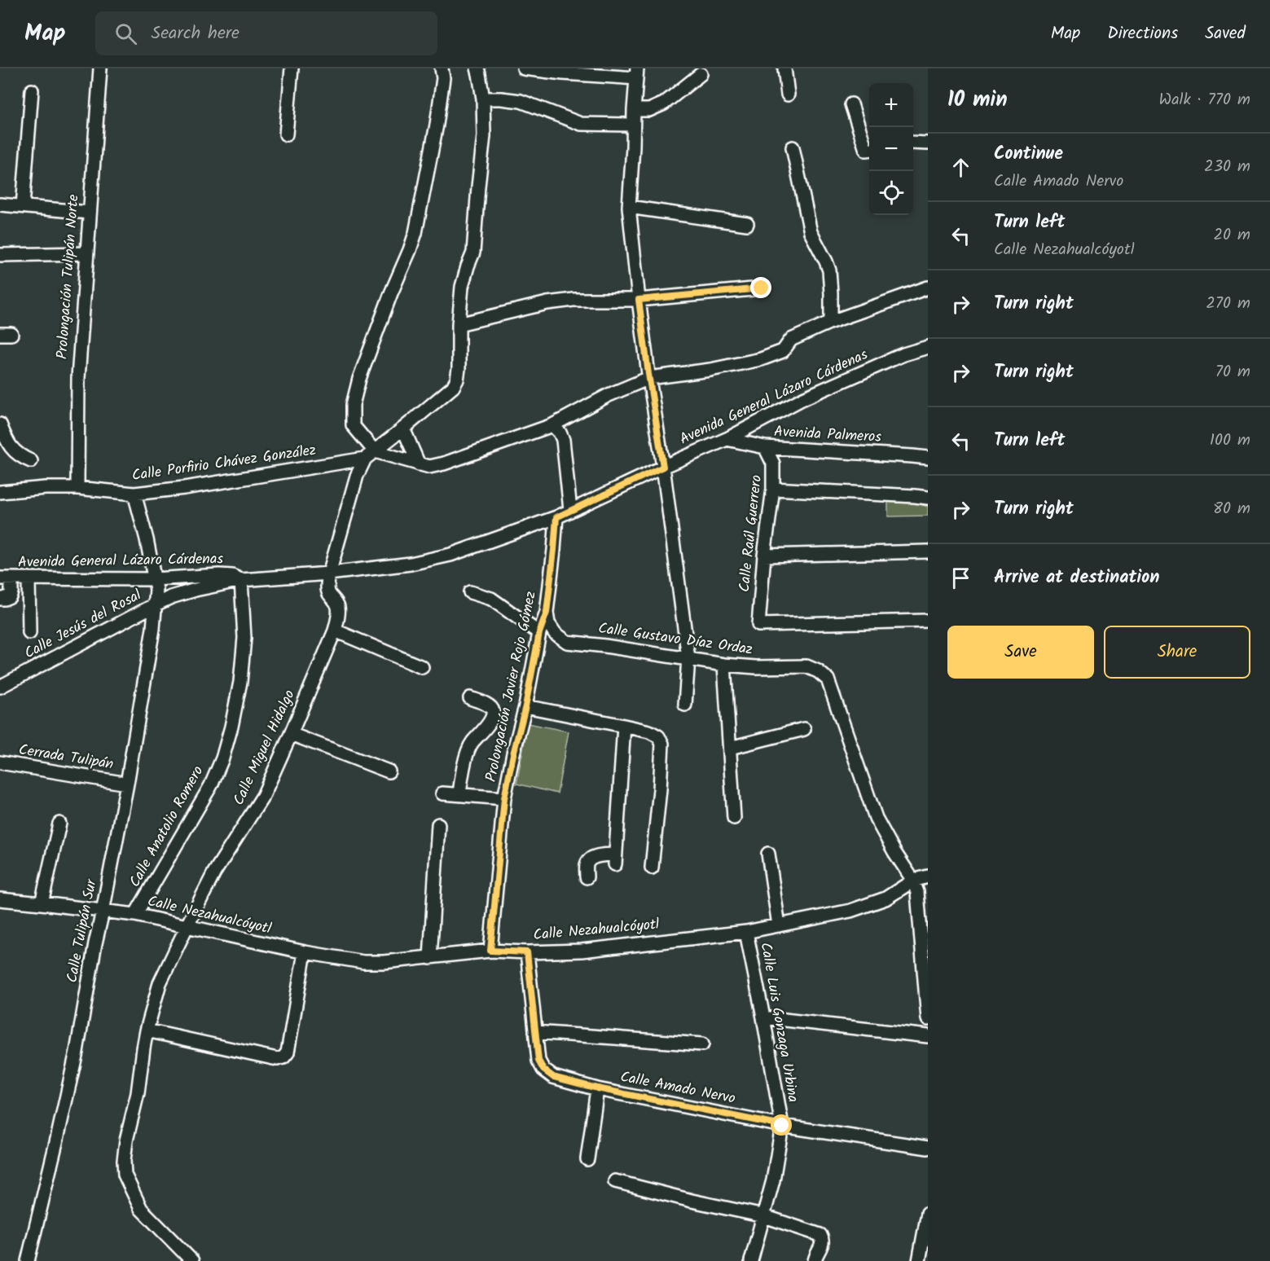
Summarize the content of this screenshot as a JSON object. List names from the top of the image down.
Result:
{
  "streets": {
    "street": [
      "Prolongación Tulipán Norte",
      "Avenida General Lázaro Cárdenas",
      "Avenida Palmeros",
      "Calle Porfirio Chávez González",
      "Calle Raúl Guerrero",
      "Calle Jesús del Rosal",
      "Calle Gustavo Díaz Ordaz",
      "Prolongación Javier Rojo Gómez",
      "Calle Miguel Hidalgo",
      "Cerrada Tulipán",
      "Calle Anatolio Romero",
      "Calle Nezahualcóyotl",
      "Calle Tulipán Sur",
      "Calle Luis Gonzaga Urbina",
      "Calle Amado Nervo"
    ]
  },
  "crossings": [
    ["Prolongación Tulipán Norte", "Calle Porfirio Chávez González"],
    ["Avenida General Lázaro Cárdenas", "Avenida Palmeros"],
    ["Avenida General Lázaro Cárdenas", "Calle Jesús del Rosal"],
    ["Avenida General Lázaro Cárdenas", "Prolongación Javier Rojo Gómez"],
    ["Avenida General Lázaro Cárdenas", "Calle Miguel Hidalgo"],
    ["Avenida General Lázaro Cárdenas", "Calle Anatolio Romero"],
    ["Avenida General Lázaro Cárdenas", "Calle Tulipán Sur"],
    ["Avenida Palmeros", "Calle Raúl Guerrero"],
    ["Calle Porfirio Chávez González", "Calle Tulipán Sur"],
    ["Calle Jesús del Rosal", "Calle Tulipán Sur"],
    ["Calle Gustavo Díaz Ordaz", "Prolongación Javier Rojo Gómez"],
    ["Calle Gustavo Díaz Ordaz", "Calle Nezahualcóyotl"],
    ["Prolongación Javier Rojo Gómez", "Calle Nezahualcóyotl"],
    ["Calle Miguel Hidalgo", "Calle Nezahualcóyotl"],
    ["Cerrada Tulipán", "Calle Tulipán Sur"],
    ["Calle Anatolio Romero", "Calle Nezahualcóyotl"],
    ["Calle Nezahualcóyotl", "Calle Tulipán Sur"],
    ["Calle Nezahualcóyotl", "Calle Luis Gonzaga Urbina"],
    ["Calle Nezahualcóyotl", "Calle Amado Nervo"],
    ["Calle Luis Gonzaga Urbina", "Calle Amado Nervo"]
  ],
  "page": {
    "header": "Map",
    "search": "Search here",
    "nav": ["Map", "Directions", "Saved"],
    "heading": ["10 min", "Walk · 770 m"],
    "map_buttons": ["+", "−"],
    "list": [
      ["Continue", "Calle Amado Nervo", "230 m"],
      ["Turn left", "Calle Nezahualcóyotl", "20 m"],
      ["Turn right", "270 m"],
      ["Turn right", "70 m"],
      ["Turn left", "100 m"],
      ["Turn right", "80 m"],
      "Arrive at destination"
    ],
    "buttons": ["Save", "Share"]
  }
}
